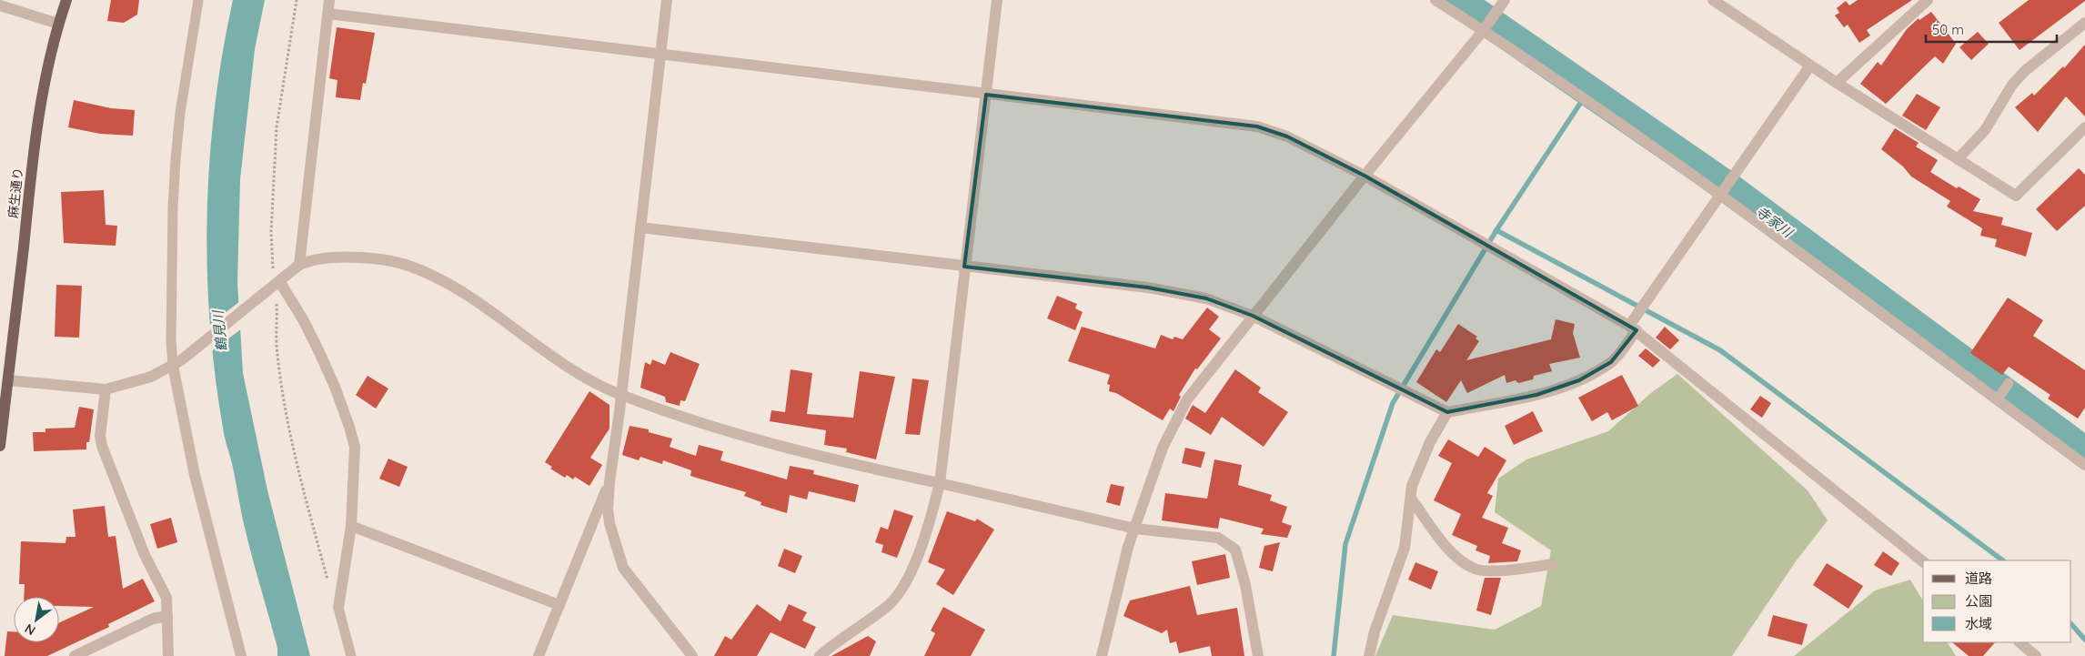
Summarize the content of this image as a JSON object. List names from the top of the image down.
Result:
{
  "streets": {
    "main road": ["麻生通り"]
  },
  "water": ["寺家川", "鶴見川"],
  "legend": ["道路", "公園", "水域"],
  "scale_bar": "50 m",
  "north": "bottom left"
}
